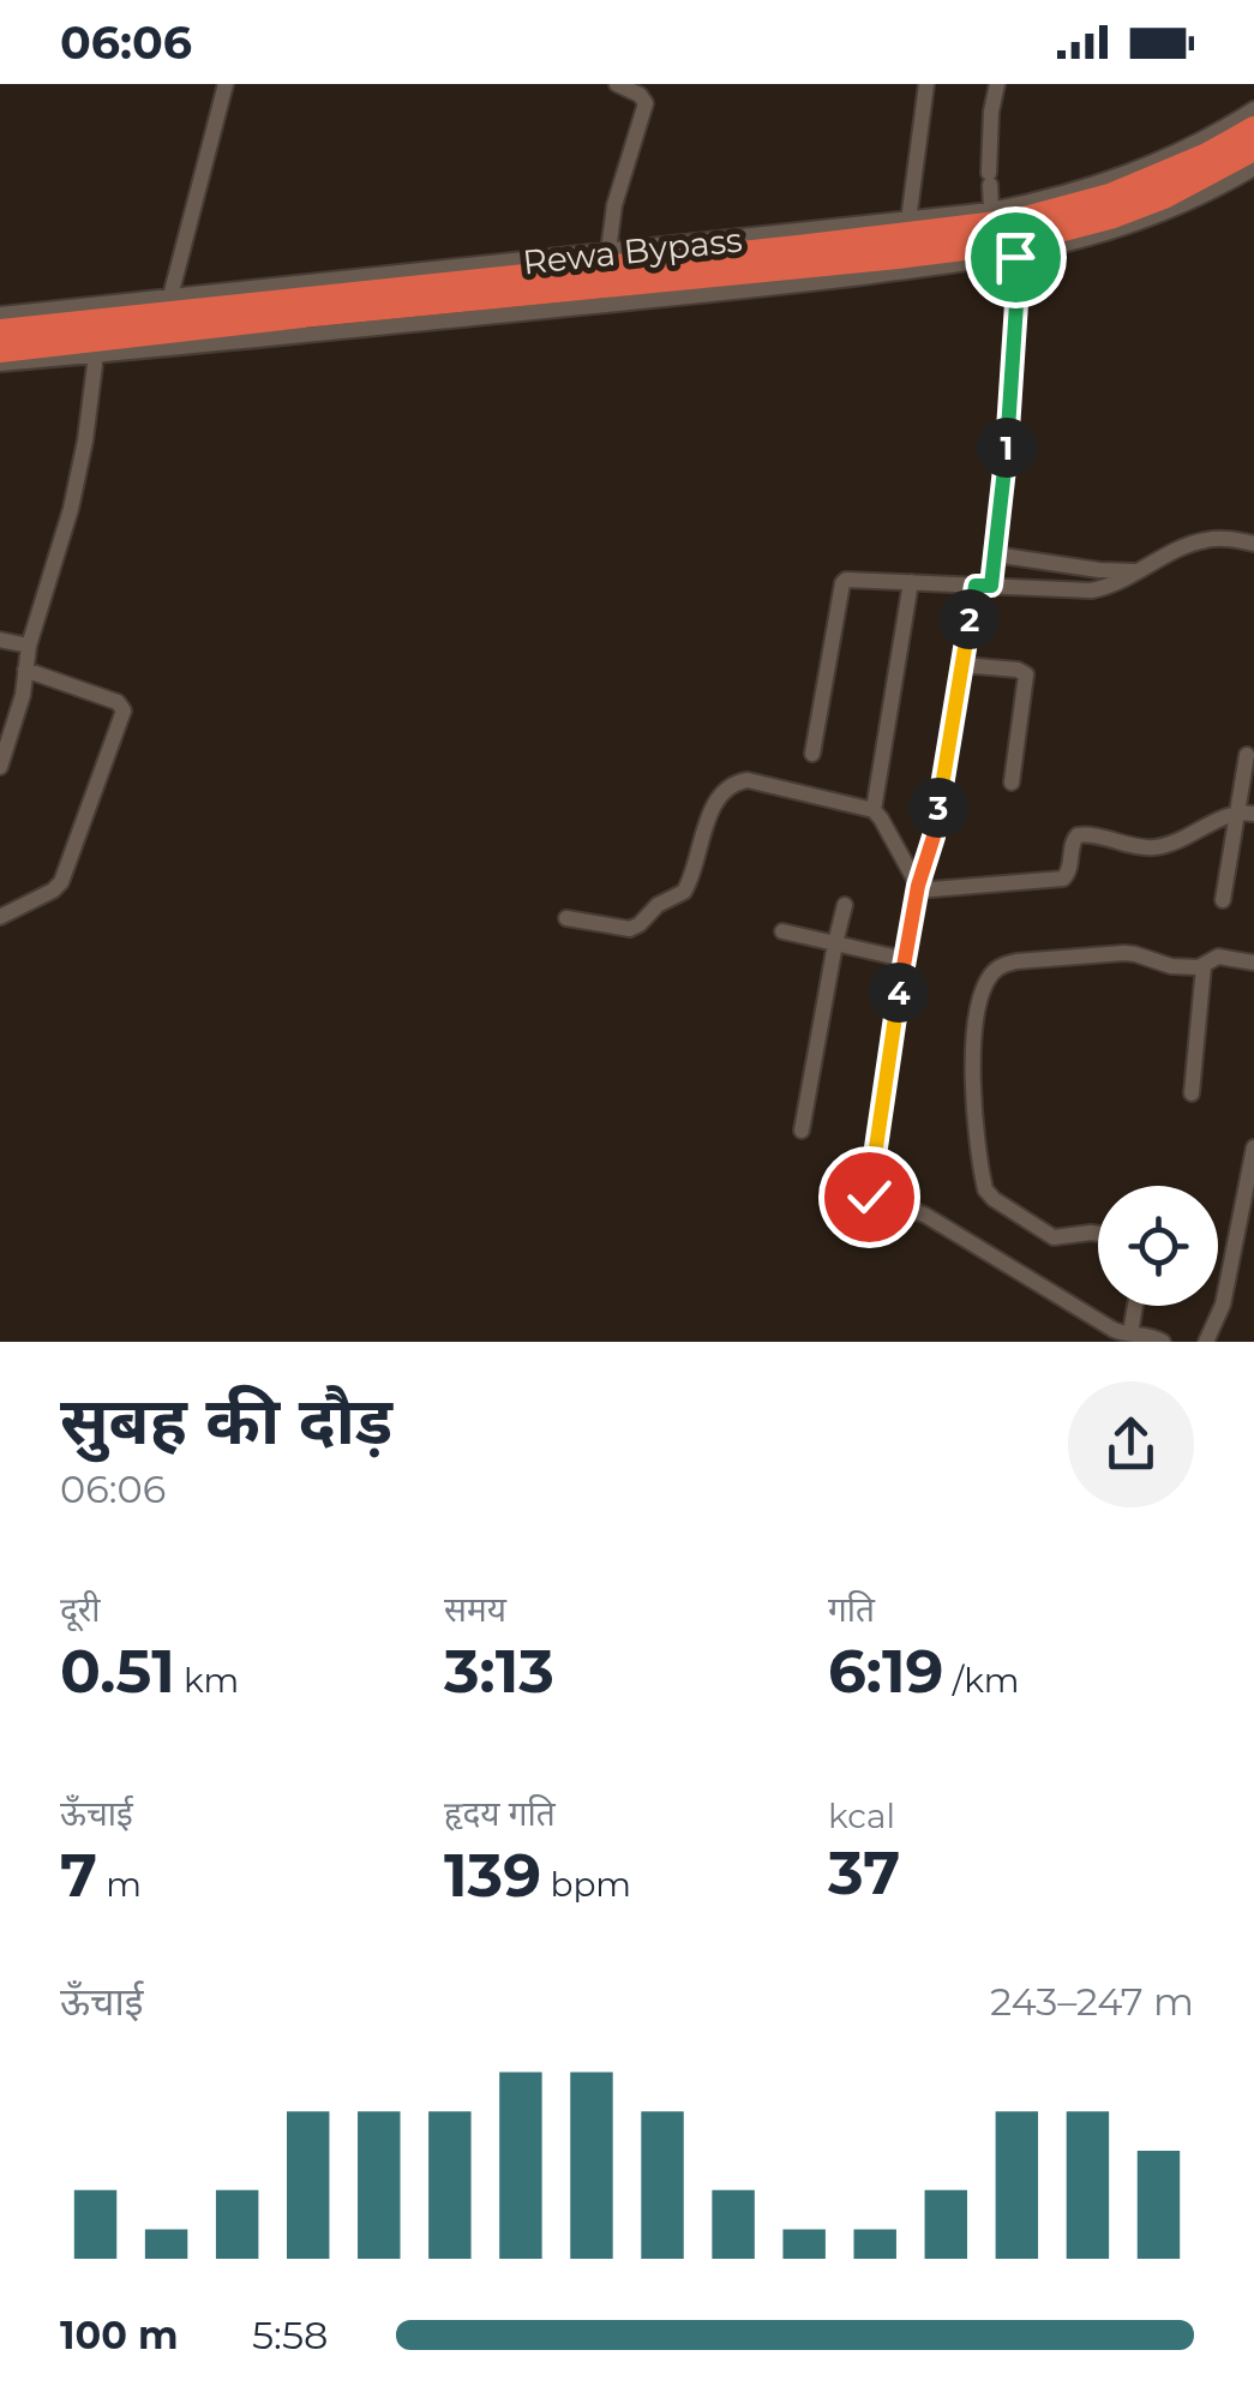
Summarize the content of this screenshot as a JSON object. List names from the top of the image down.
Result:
{
  "streets": {
    "highway": ["Rewa Bypass"]
  },
  "page": {
    "status": "06:06",
    "pins": [
      "1",
      "2",
      "3",
      "4"
    ],
    "heading": ["सुबह की दौड़", "06:06"],
    "stats": [
      ["दूरी", "0.51 km"],
      ["समय", "3:13"],
      ["गति", "6:19 /km"],
      ["ऊँचाई", "7 m"],
      ["हृदय गति", "139 bpm"],
      ["kcal", "37"]
    ],
    "chart": ["ऊँचाई", "243–247 m"],
    "list": [
      {
        "name": "100 m",
        "note": "5:58"
      }
    ]
  }
}
